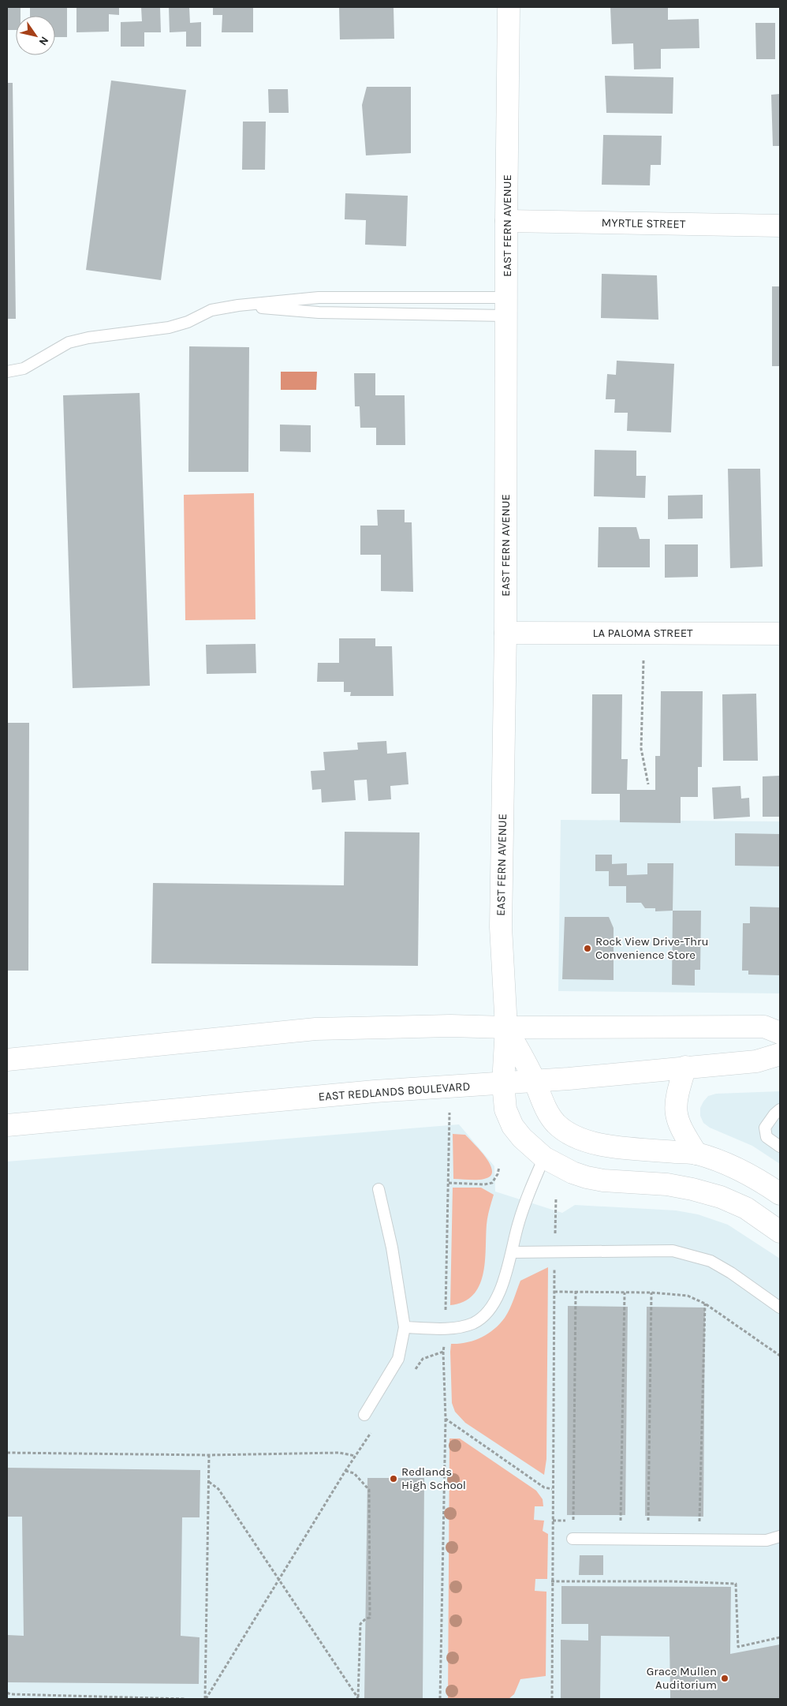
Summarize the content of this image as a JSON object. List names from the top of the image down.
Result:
{
  "streets": {
    "street": [
      "MYRTLE STREET",
      "EAST FERN AVENUE",
      "LA PALOMA STREET",
      "EAST REDLANDS BOULEVARD"
    ]
  },
  "crossings": [
    ["MYRTLE STREET", "EAST FERN AVENUE"],
    ["EAST FERN AVENUE", "LA PALOMA STREET"],
    ["EAST FERN AVENUE", "EAST REDLANDS BOULEVARD"]
  ],
  "places": ["Rock View Drive-Thru Convenience Store", "Redlands High School", "Grace Mullen Auditorium"],
  "north": "bottom right"
}
